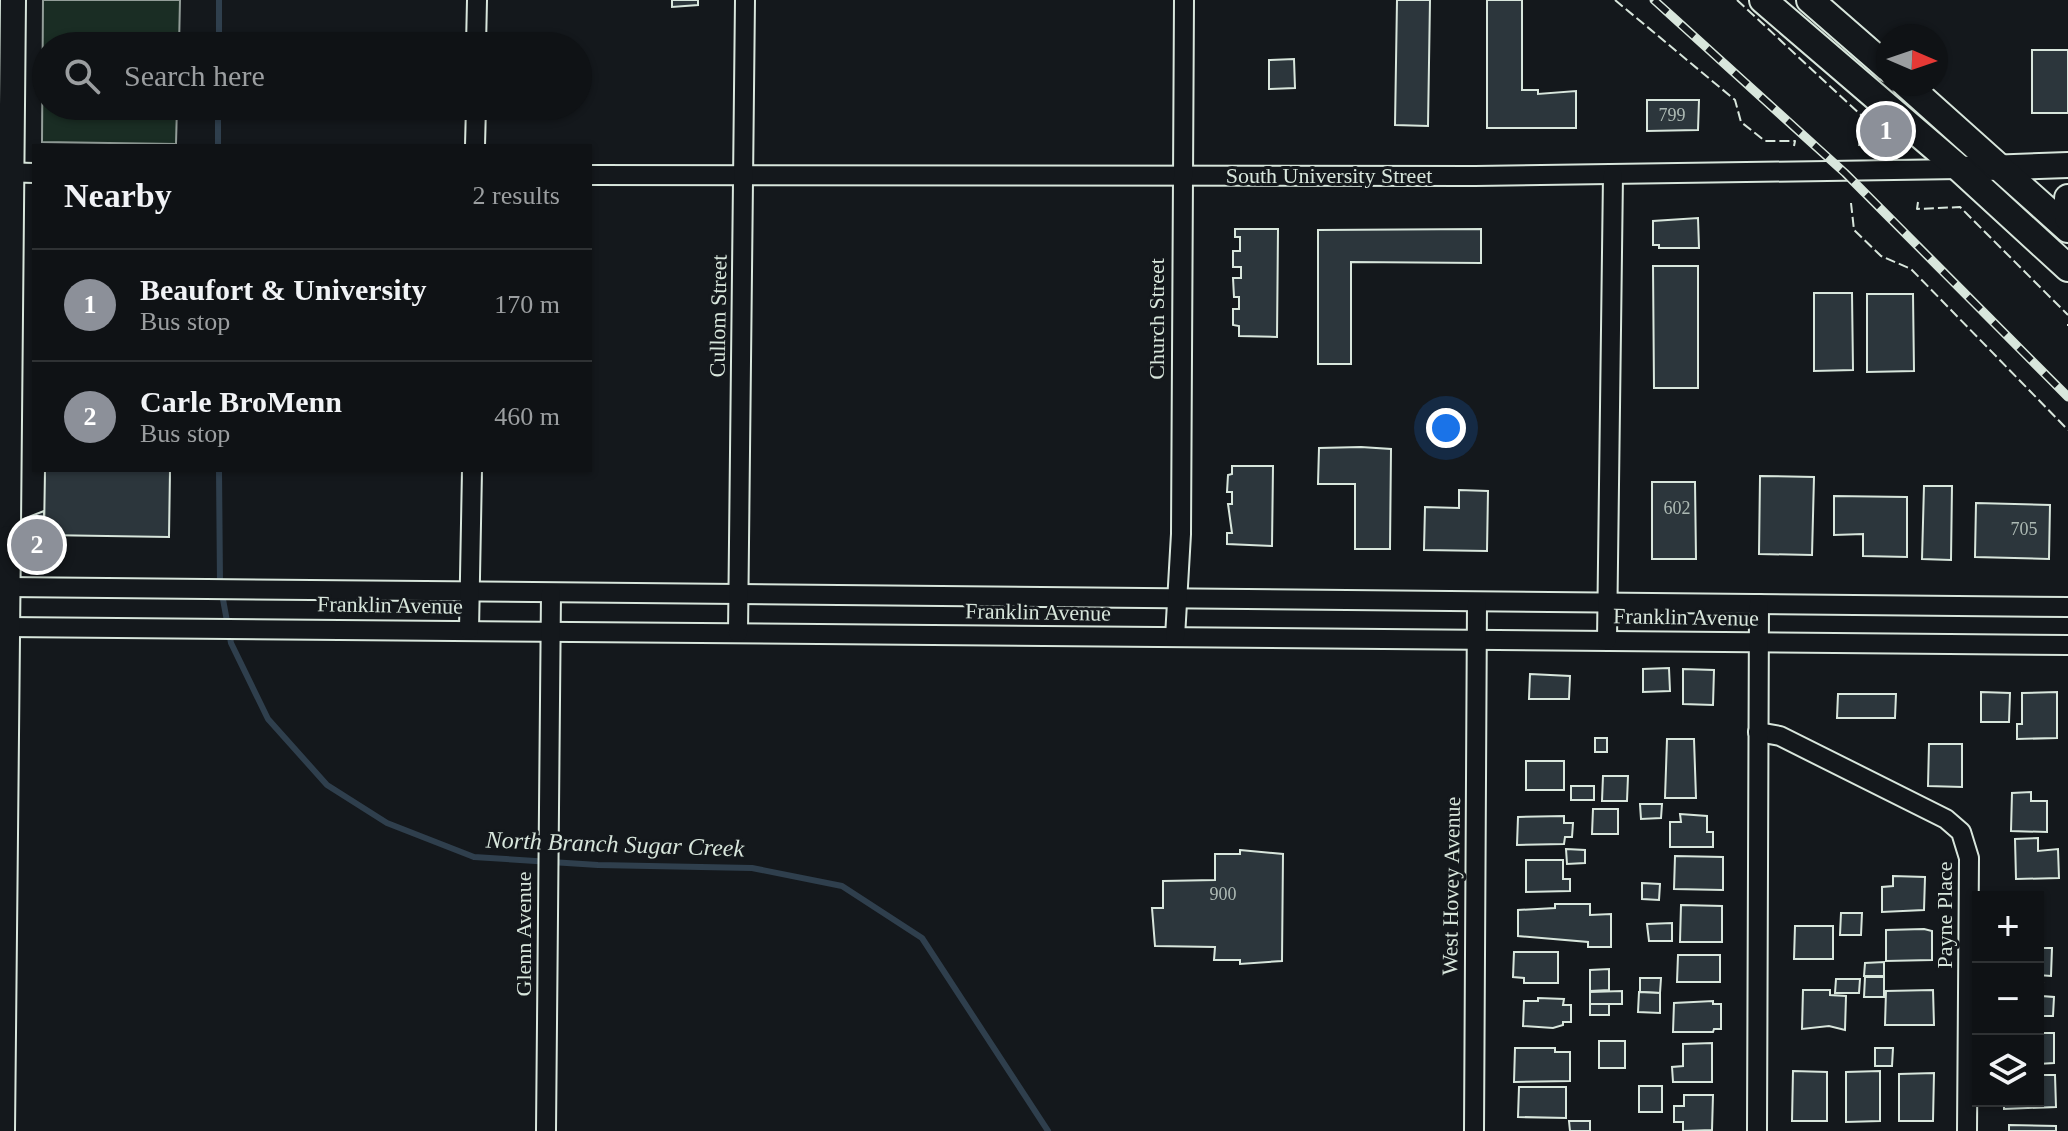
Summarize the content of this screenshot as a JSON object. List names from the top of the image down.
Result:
{
  "streets": {
    "street": [
      "South University Street",
      "Cullom Street",
      "Church Street",
      "Franklin Avenue",
      "West Hovey Avenue",
      "Payne Place",
      "Glenn Avenue"
    ]
  },
  "crossings": [
    ["South University Street", "Cullom Street"],
    ["South University Street", "Church Street"],
    ["Cullom Street", "Franklin Avenue"],
    ["Church Street", "Franklin Avenue"],
    ["Franklin Avenue", "West Hovey Avenue"],
    ["Franklin Avenue", "Glenn Avenue"]
  ],
  "water": ["North Branch Sugar Creek"],
  "house_numbers": [
    "799",
    "602",
    "705",
    "900"
  ],
  "north": "right",
  "page": {
    "search": "Search here",
    "pins": ["1", "2"],
    "heading": ["Nearby", "2 results"],
    "list": [
      {
        "mark": "1",
        "name": "Beaufort & University",
        "note": "Bus stop",
        "value": "170 m"
      },
      {
        "mark": "2",
        "name": "Carle BroMenn",
        "note": "Bus stop",
        "value": "460 m"
      }
    ],
    "map_buttons": ["+", "−"]
  }
}
